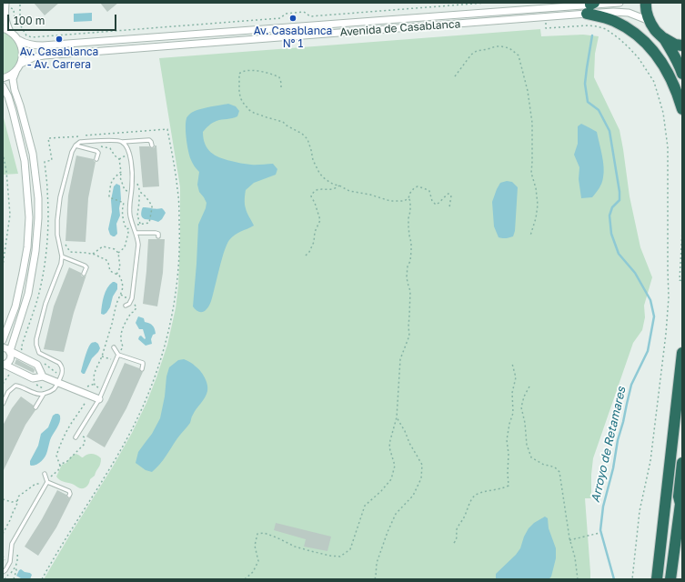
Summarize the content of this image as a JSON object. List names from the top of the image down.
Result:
{
  "streets": {
    "street": ["Avenida de Casablanca"]
  },
  "water": ["Arroyo de Retamares"],
  "places": ["Av. Casablanca Nº 1", "Av. Casablanca - Av. Carrera"],
  "scale_bar": "100 m"
}
